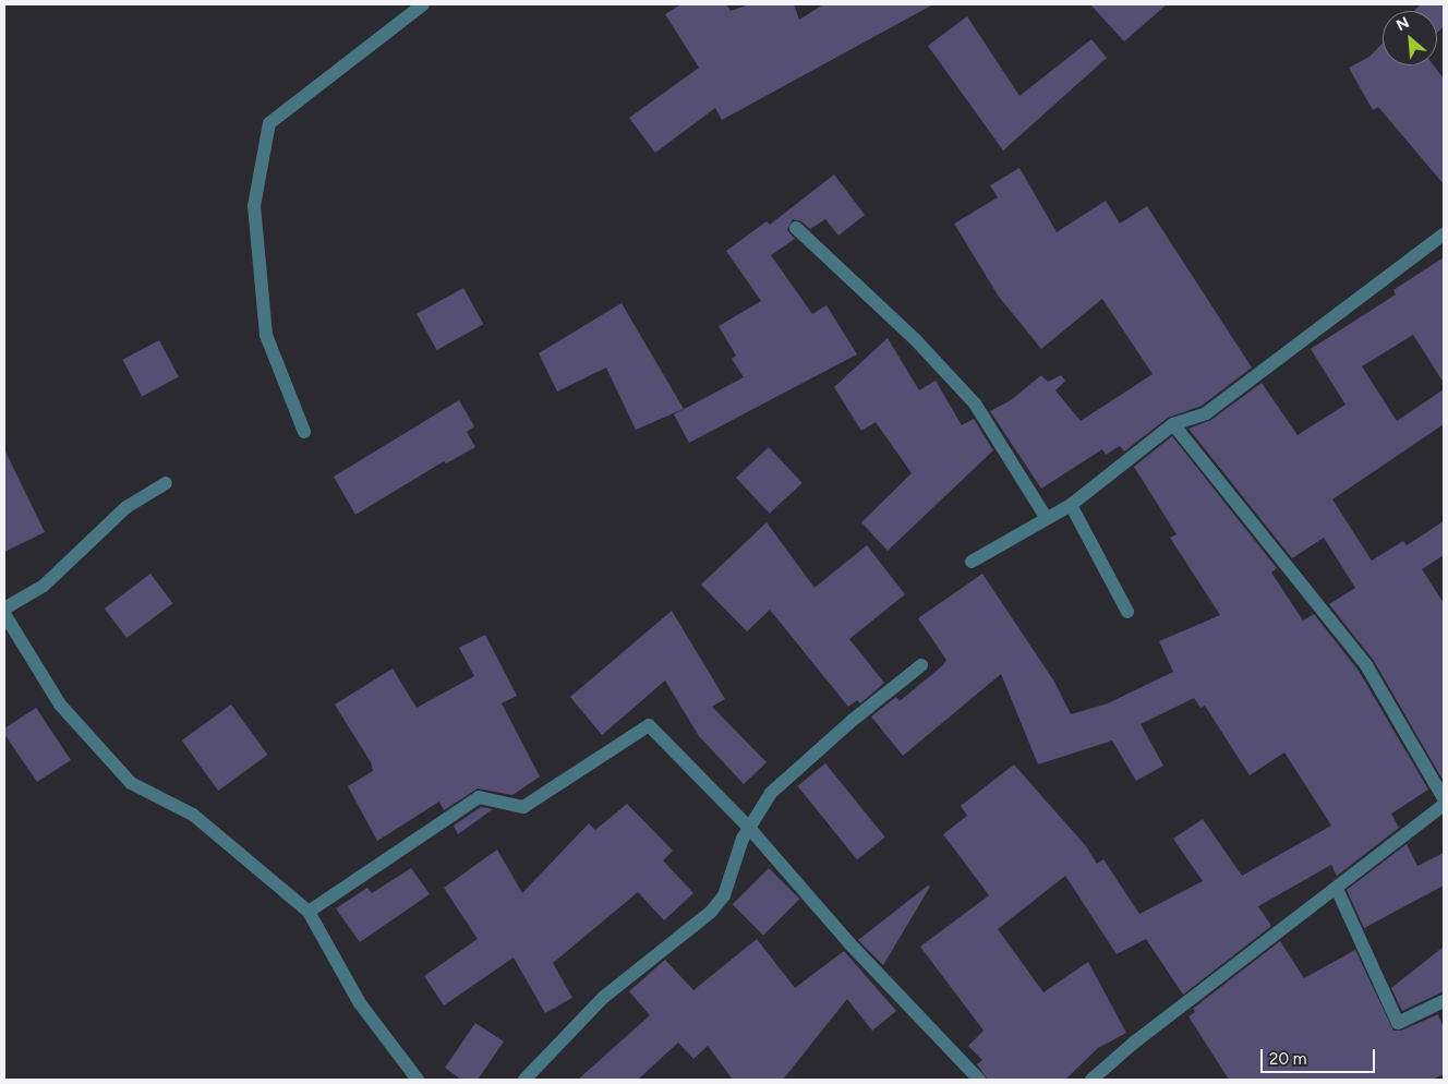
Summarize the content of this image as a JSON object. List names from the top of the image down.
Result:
{
  "scale_bar": "20 m",
  "north": "top left"
}
